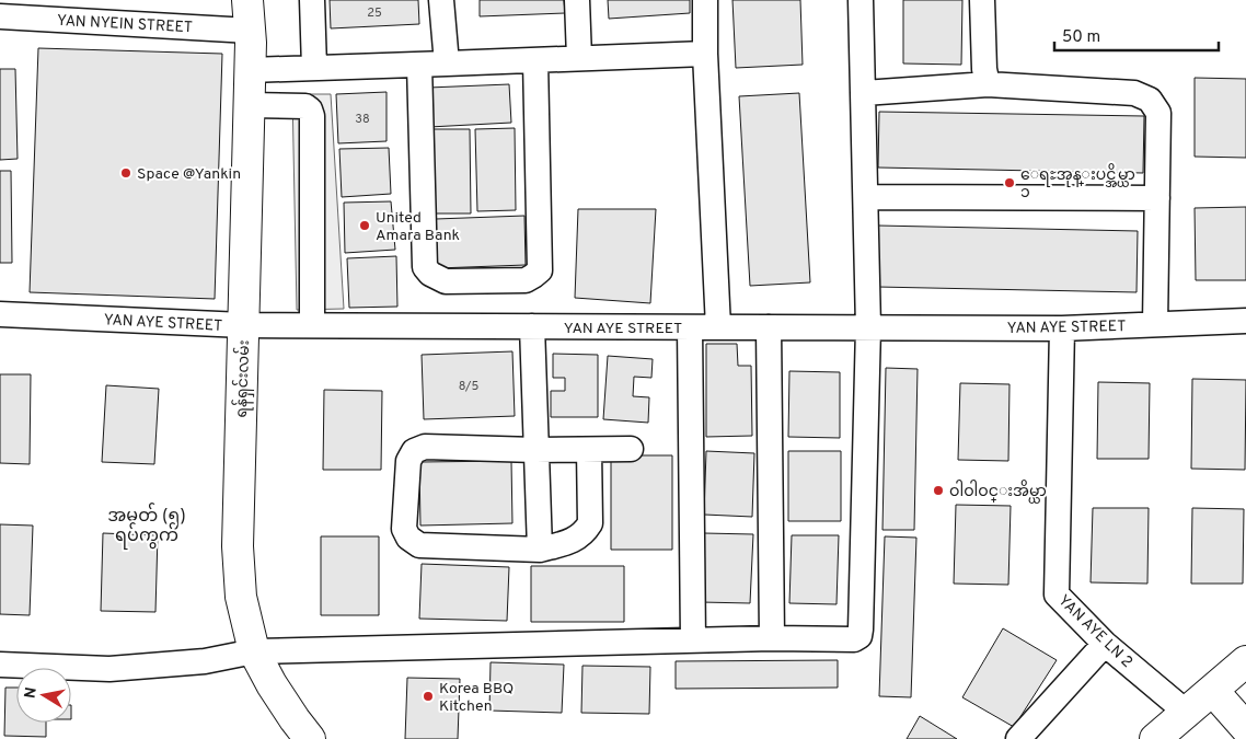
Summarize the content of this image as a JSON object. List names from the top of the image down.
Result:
{
  "streets": {
    "main road": ["ရန်ရှင်းလမ်း"],
    "street": ["YAN NYEIN STREET", "YAN AYE STREET", "YAN AYE LN 2"]
  },
  "crossings": [
    ["YAN NYEIN STREET", "ရန်ရှင်းလမ်း"],
    ["YAN AYE STREET", "ရန်ရှင်းလမ်း"],
    ["YAN AYE STREET", "YAN AYE LN 2"]
  ],
  "districts": ["အမှတ် (၅) ရပ်ကွက်"],
  "places": [
    "Space @Yankin",
    "ေရႊအုန္းပင္အိမ္ယာ ၁",
    "United Amara Bank",
    "ဝါဝါဝင္းအိမ္ယာ",
    "Korea BBQ Kitchen"
  ],
  "house_numbers": ["25", "38", "8/5"],
  "scale_bar": "50 m",
  "north": "left"
}
